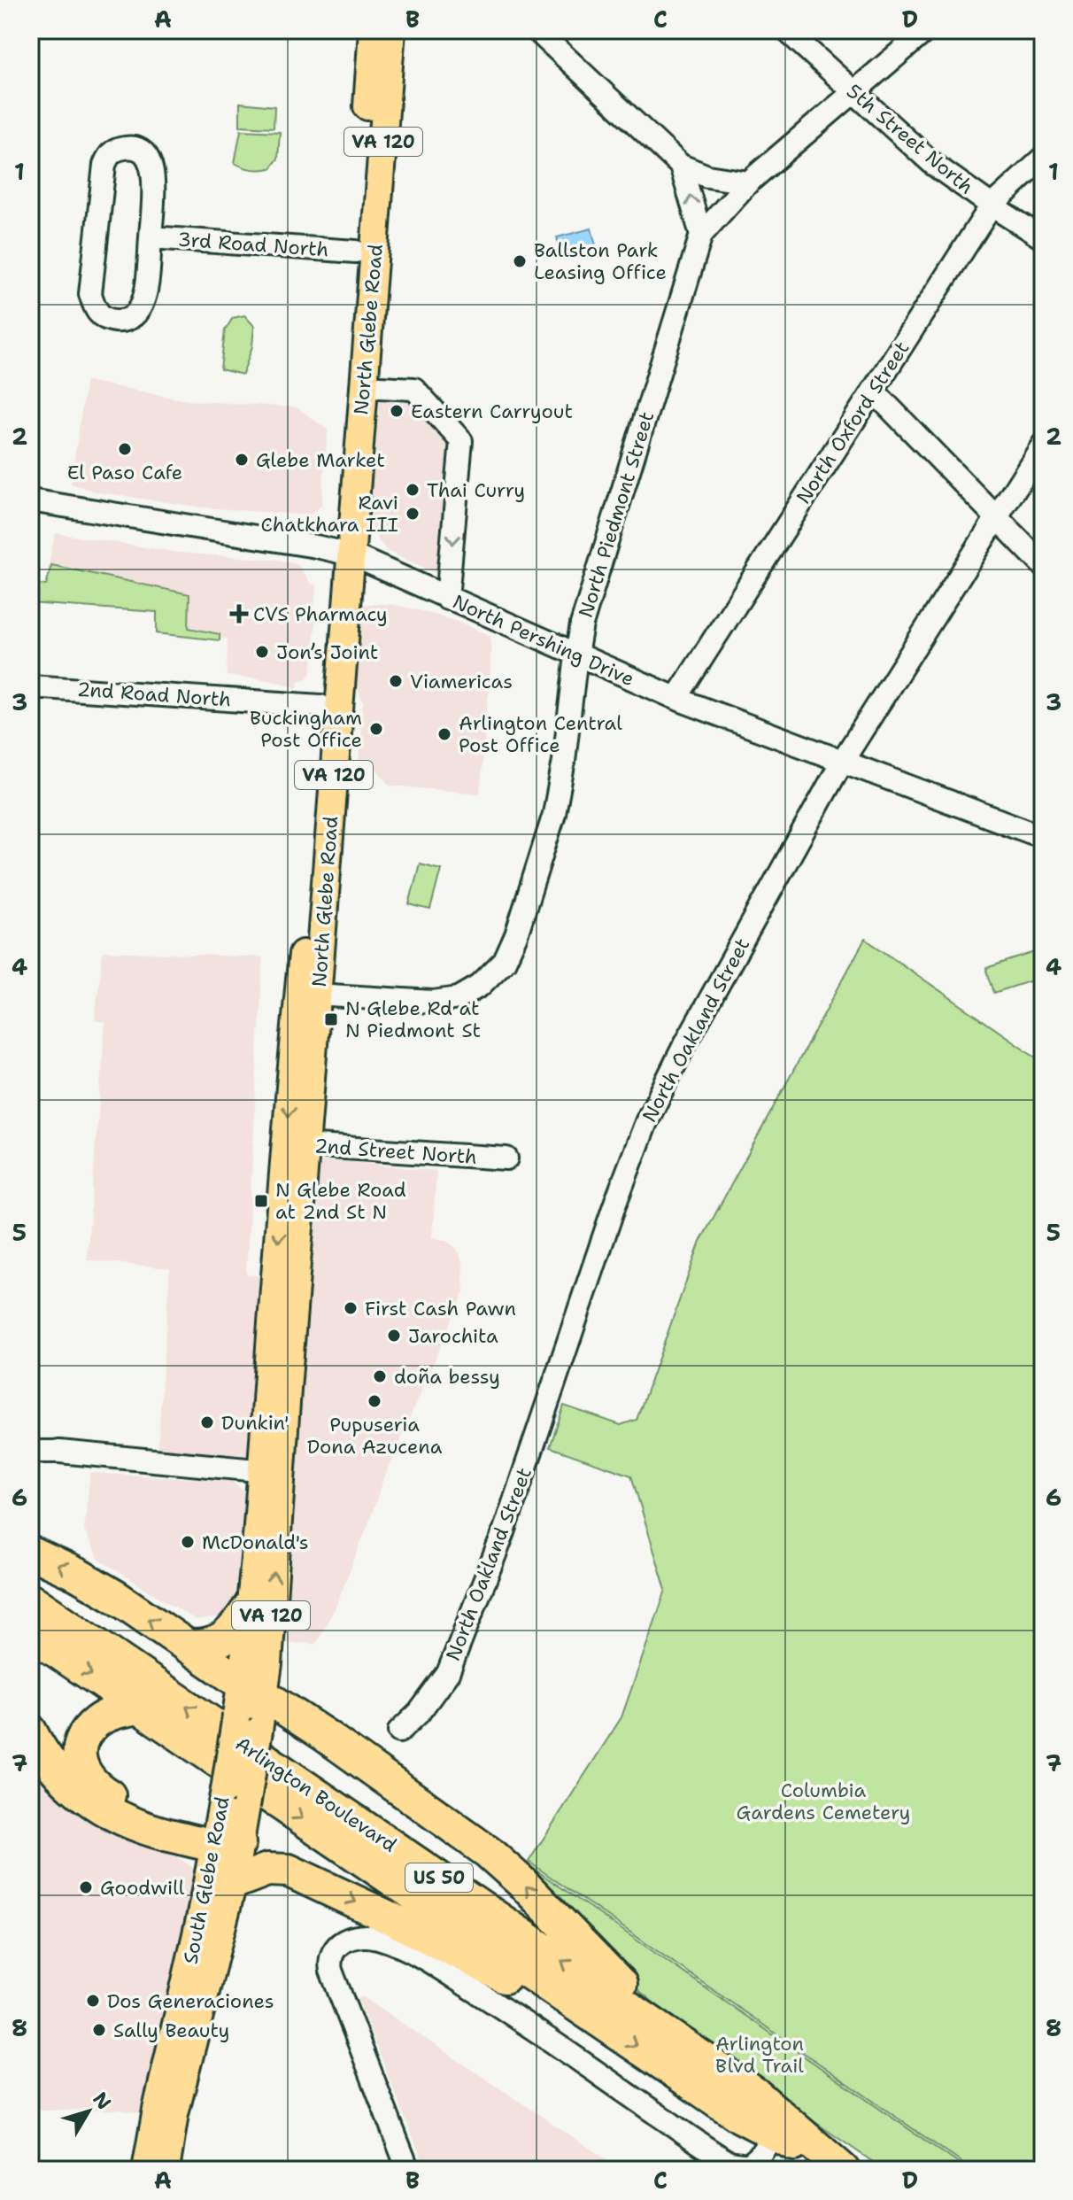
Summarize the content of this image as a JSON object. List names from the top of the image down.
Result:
{
  "streets": {
    "highway": ["Arlington Boulevard", "US 50"],
    "main road": ["VA 120", "North Glebe Road", "South Glebe Road"],
    "street": [
      "5th Street North",
      "3rd Road North",
      "North Oxford Street",
      "North Piedmont Street",
      "North Pershing Drive",
      "2nd Road North",
      "North Oakland Street",
      "2nd Street North"
    ]
  },
  "crossings": [
    ["5th Street North", "North Oxford Street"],
    ["5th Street North", "North Piedmont Street"],
    ["3rd Road North", "North Glebe Road"],
    ["North Glebe Road", "North Piedmont Street"],
    ["North Glebe Road", "North Pershing Drive"],
    ["North Glebe Road", "2nd Road North"],
    ["North Glebe Road", "2nd Street North"],
    ["North Glebe Road", "South Glebe Road"],
    ["North Oxford Street", "North Pershing Drive"],
    ["North Piedmont Street", "North Pershing Drive"],
    ["North Pershing Drive", "North Oakland Street"]
  ],
  "parks": ["Columbia Gardens Cemetery", "Arlington Blvd Trail"],
  "places": {
    "other": [
      "Ballston Park Leasing Office",
      "Eastern Carryout",
      "El Paso Cafe",
      "Glebe Market",
      "Thai Curry",
      "Ravi Chatkhara III",
      "Jon’s Joint",
      "Viamericas",
      "Buckingham Post Office",
      "Arlington Central Post Office",
      "First Cash Pawn",
      "Jarochita",
      "doña bessy",
      "Pupuseria Dona Azucena",
      "Dunkin'",
      "McDonald's",
      "Goodwill",
      "Dos Generaciones",
      "Sally Beauty"
    ],
    "health": ["CVS Pharmacy"],
    "transit": ["N Glebe Rd at N Piedmont St", "N Glebe Road at 2nd St N"]
  },
  "north": "top right",
  "grid": {
    "columns": [
      "A",
      "B",
      "C",
      "D"
    ],
    "rows": [
      "1",
      "2",
      "3",
      "4",
      "5",
      "6",
      "7",
      "8"
    ]
  }
}
